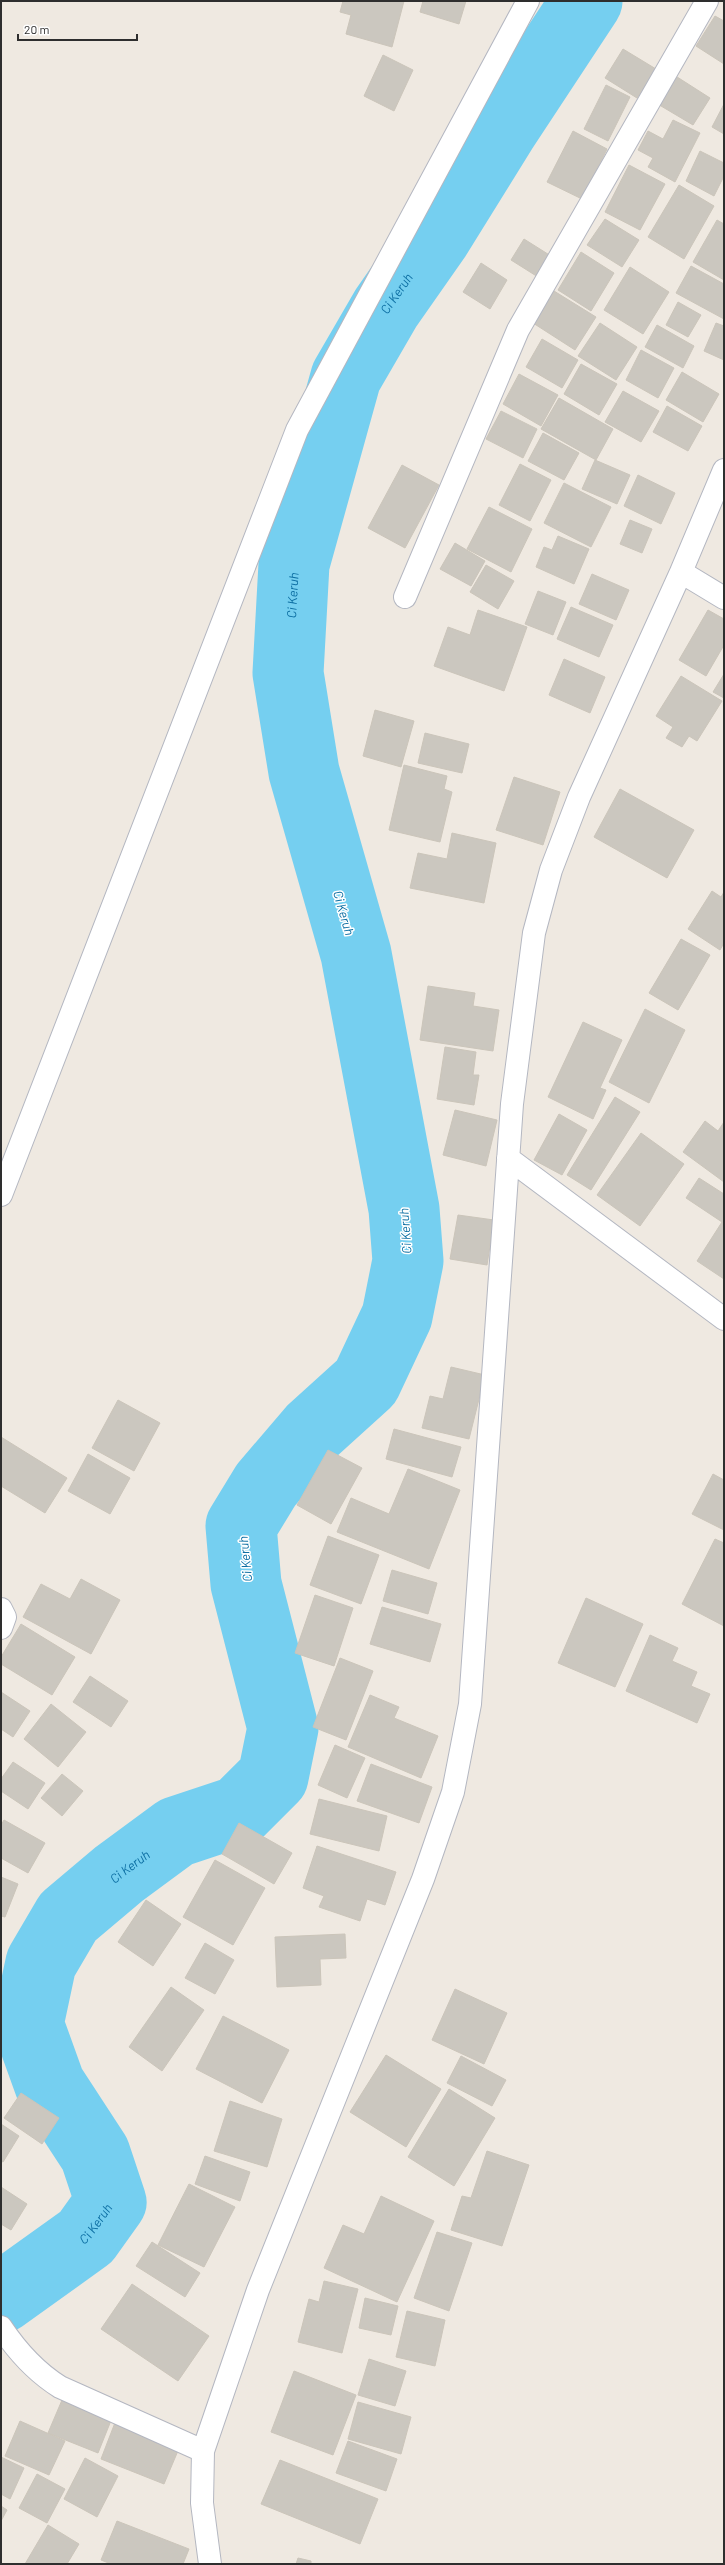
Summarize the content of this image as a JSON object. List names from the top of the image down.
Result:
{
  "water": ["Ci Keruh"],
  "scale_bar": "20 m"
}
